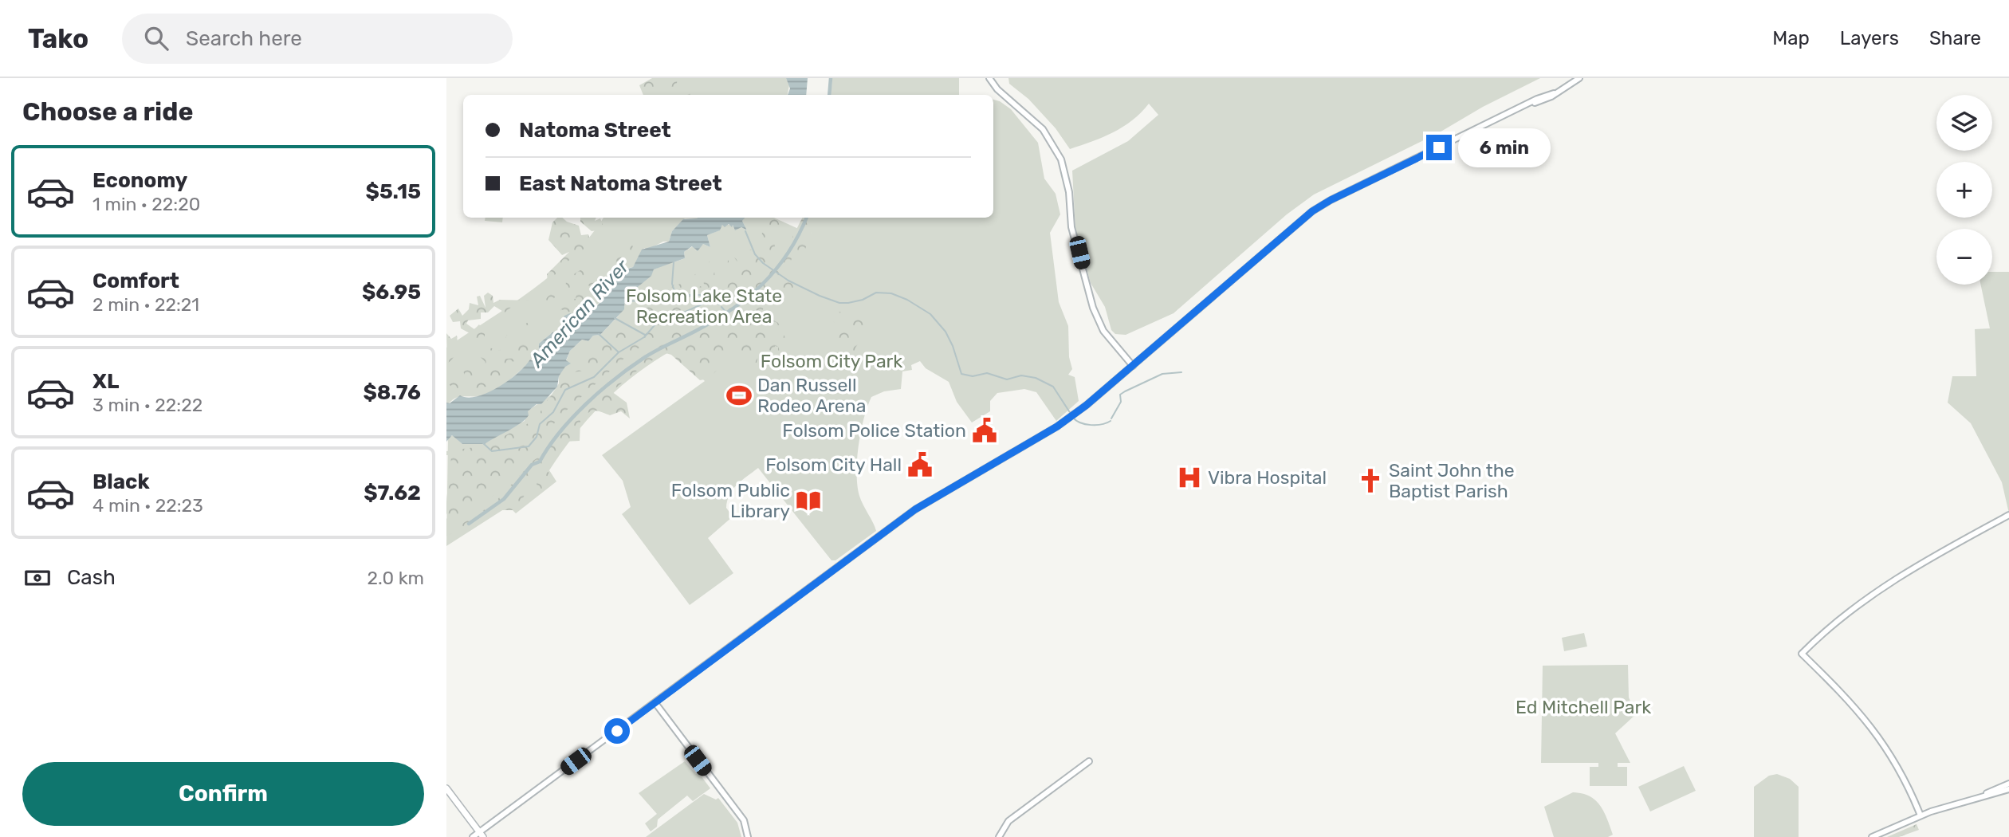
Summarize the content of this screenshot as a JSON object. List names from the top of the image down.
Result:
{
  "water": ["American River"],
  "parks": ["Folsom Lake State Recreation Area", "Folsom City Park", "Ed Mitchell Park"],
  "places": {
    "sports": ["Dan Russell Rodeo Arena"],
    "public building": ["Folsom Police Station", "Folsom City Hall"],
    "hospital": ["Vibra Hospital"],
    "church": ["Saint John the Baptist Parish"],
    "library": ["Folsom Public Library"]
  },
  "page": {
    "header": "Tako",
    "search": "Search here",
    "nav": ["Map", "Layers", "Share"],
    "heading": "Choose a ride",
    "map_buttons": ["+", "−"],
    "banner": ["Natoma Street", "East Natoma Street"],
    "bubble": "6 min",
    "list": [
      {
        "name": "Economy",
        "note": "1 min · 22:20",
        "value": "$5.15"
      },
      {
        "name": "Comfort",
        "note": "2 min · 22:21",
        "value": "$6.95"
      },
      {
        "name": "XL",
        "note": "3 min · 22:22",
        "value": "$8.76"
      },
      {
        "name": "Black",
        "note": "4 min · 22:23",
        "value": "$7.62"
      }
    ],
    "pay": ["Cash", "2.0 km"],
    "buttons": "Confirm"
  }
}
